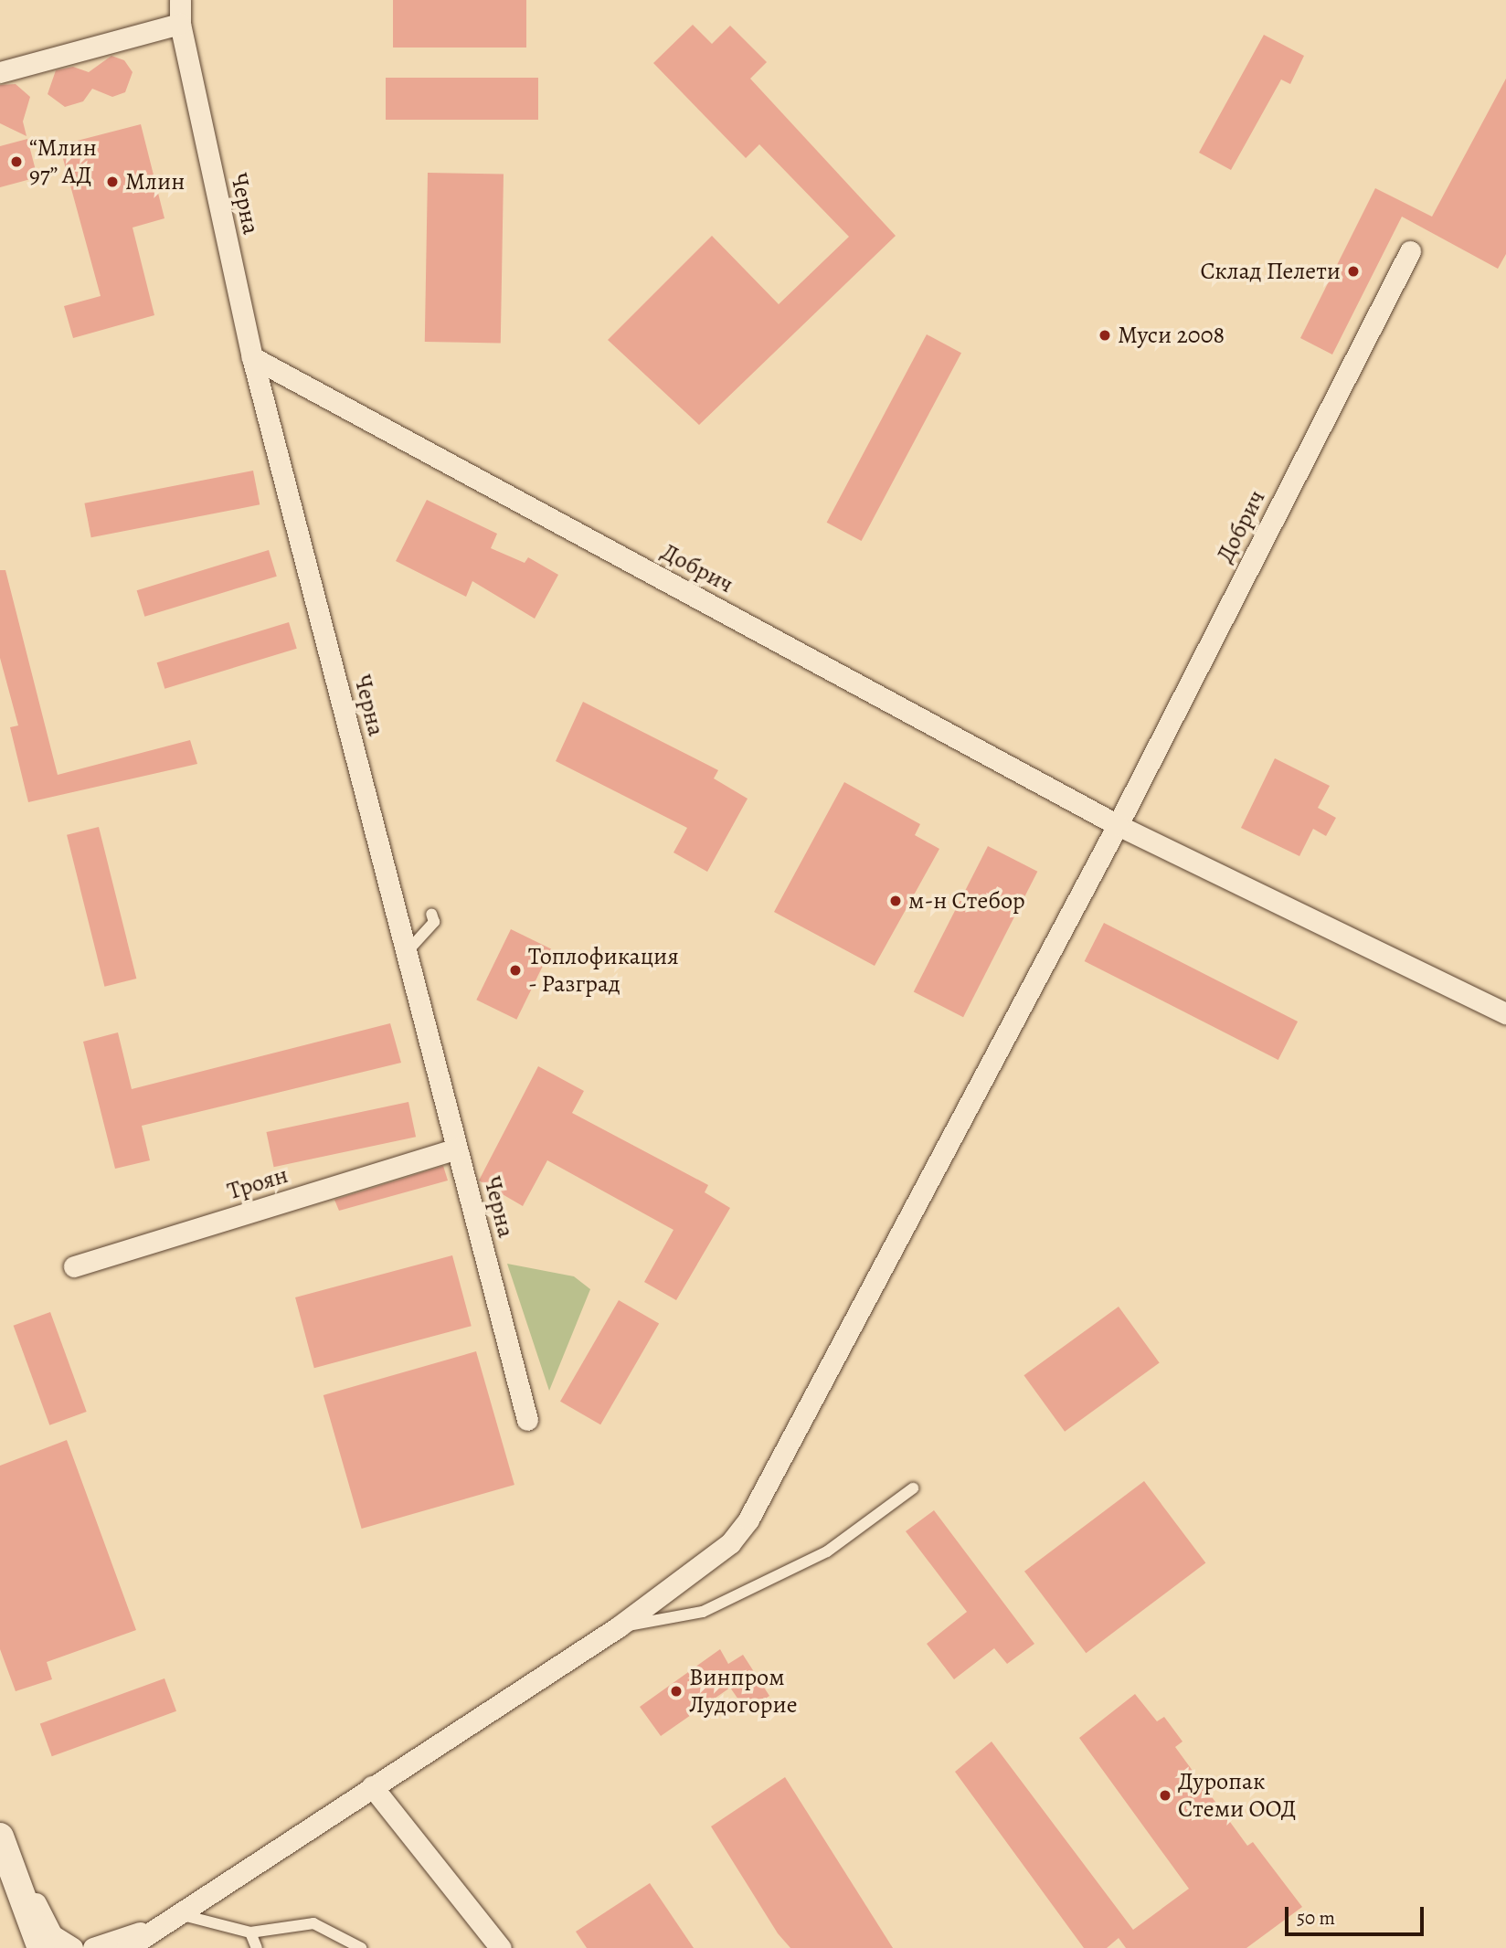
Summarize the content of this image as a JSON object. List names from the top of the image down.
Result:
{
  "streets": {
    "street": ["Черна", "Добрич", "Троян"]
  },
  "crossings": [
    ["Черна", "Добрич"],
    ["Черна", "Троян"]
  ],
  "places": [
    "“Млин 97” АД",
    "Млин",
    "Склад Пелети",
    "Муси 2008",
    "м-н Стебор",
    "Топлофикация - Разград",
    "Винпром Лудогорие",
    "Дуропак Стеми ООД"
  ],
  "scale_bar": "50 m"
}
